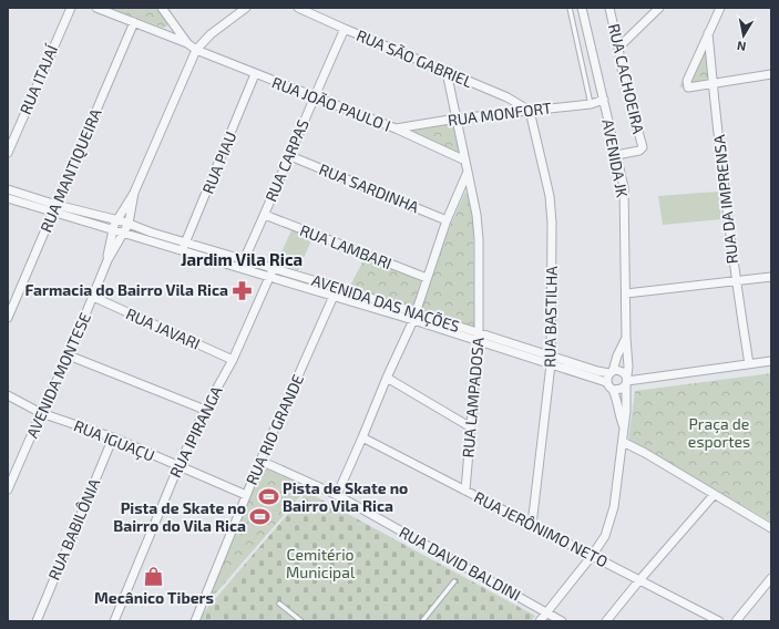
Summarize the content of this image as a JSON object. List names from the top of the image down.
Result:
{
  "streets": {
    "street": [
      "RUA SÃO GABRIEL",
      "RUA CACHOEIRA",
      "RUA ITAJAÍ",
      "RUA JOÃO PAULO I",
      "RUA MONFORT",
      "AVENIDA JK",
      "RUA CARPAS",
      "RUA PIAU",
      "RUA MANTIQUEIRA",
      "RUA SARDINHA",
      "RUA DA IMPRENSA",
      "RUA LAMBARI",
      "AVENIDA DAS NAÇÕES",
      "RUA BASTILHA",
      "RUA JAVARI",
      "AVENIDA MONTESE",
      "RUA LAMPADOSA",
      "RUA RIO GRANDE",
      "RUA IPIRANGA",
      "RUA IGUAÇU",
      "RUA BABILÔNIA",
      "RUA JERÔNIMO NETO",
      "RUA DAVID BALDINI"
    ]
  },
  "crossings": [
    ["RUA SÃO GABRIEL", "RUA MONFORT"],
    ["RUA SÃO GABRIEL", "RUA CARPAS"],
    ["RUA SÃO GABRIEL", "RUA BASTILHA"],
    ["RUA SÃO GABRIEL", "RUA LAMPADOSA"],
    ["RUA CACHOEIRA", "AVENIDA JK"],
    ["RUA JOÃO PAULO I", "RUA MONFORT"],
    ["RUA JOÃO PAULO I", "RUA CARPAS"],
    ["RUA JOÃO PAULO I", "RUA PIAU"],
    ["RUA JOÃO PAULO I", "AVENIDA MONTESE"],
    ["RUA JOÃO PAULO I", "RUA LAMPADOSA"],
    ["RUA MONFORT", "AVENIDA JK"],
    ["RUA MONFORT", "RUA BASTILHA"],
    ["RUA MONFORT", "RUA LAMPADOSA"],
    ["AVENIDA JK", "AVENIDA DAS NAÇÕES"],
    ["AVENIDA JK", "RUA JERÔNIMO NETO"],
    ["AVENIDA JK", "RUA DAVID BALDINI"],
    ["RUA CARPAS", "RUA SARDINHA"],
    ["RUA CARPAS", "RUA LAMBARI"],
    ["RUA CARPAS", "AVENIDA DAS NAÇÕES"],
    ["RUA PIAU", "AVENIDA DAS NAÇÕES"],
    ["RUA MANTIQUEIRA", "AVENIDA DAS NAÇÕES"],
    ["AVENIDA DAS NAÇÕES", "RUA BASTILHA"],
    ["AVENIDA DAS NAÇÕES", "AVENIDA MONTESE"],
    ["AVENIDA DAS NAÇÕES", "RUA LAMPADOSA"],
    ["AVENIDA DAS NAÇÕES", "RUA RIO GRANDE"],
    ["AVENIDA DAS NAÇÕES", "RUA IPIRANGA"],
    ["RUA BASTILHA", "RUA JERÔNIMO NETO"],
    ["RUA JAVARI", "AVENIDA MONTESE"],
    ["RUA JAVARI", "RUA IPIRANGA"],
    ["AVENIDA MONTESE", "RUA IGUAÇU"],
    ["RUA LAMPADOSA", "RUA JERÔNIMO NETO"],
    ["RUA RIO GRANDE", "RUA IGUAÇU"],
    ["RUA RIO GRANDE", "RUA DAVID BALDINI"],
    ["RUA IPIRANGA", "RUA IGUAÇU"],
    ["RUA IGUAÇU", "RUA BABILÔNIA"]
  ],
  "districts": ["Jardim Vila Rica"],
  "parks": ["Praça de esportes", "Cemitério Municipal"],
  "places": {
    "pharmacy": ["Farmacia do Bairro Vila Rica"],
    "sports": ["Pista de Skate no Bairro Vila Rica", "Pista de Skate no Bairro do Vila Rica"],
    "shop": ["Mecânico Tibers"]
  },
  "north": "bottom"
}
